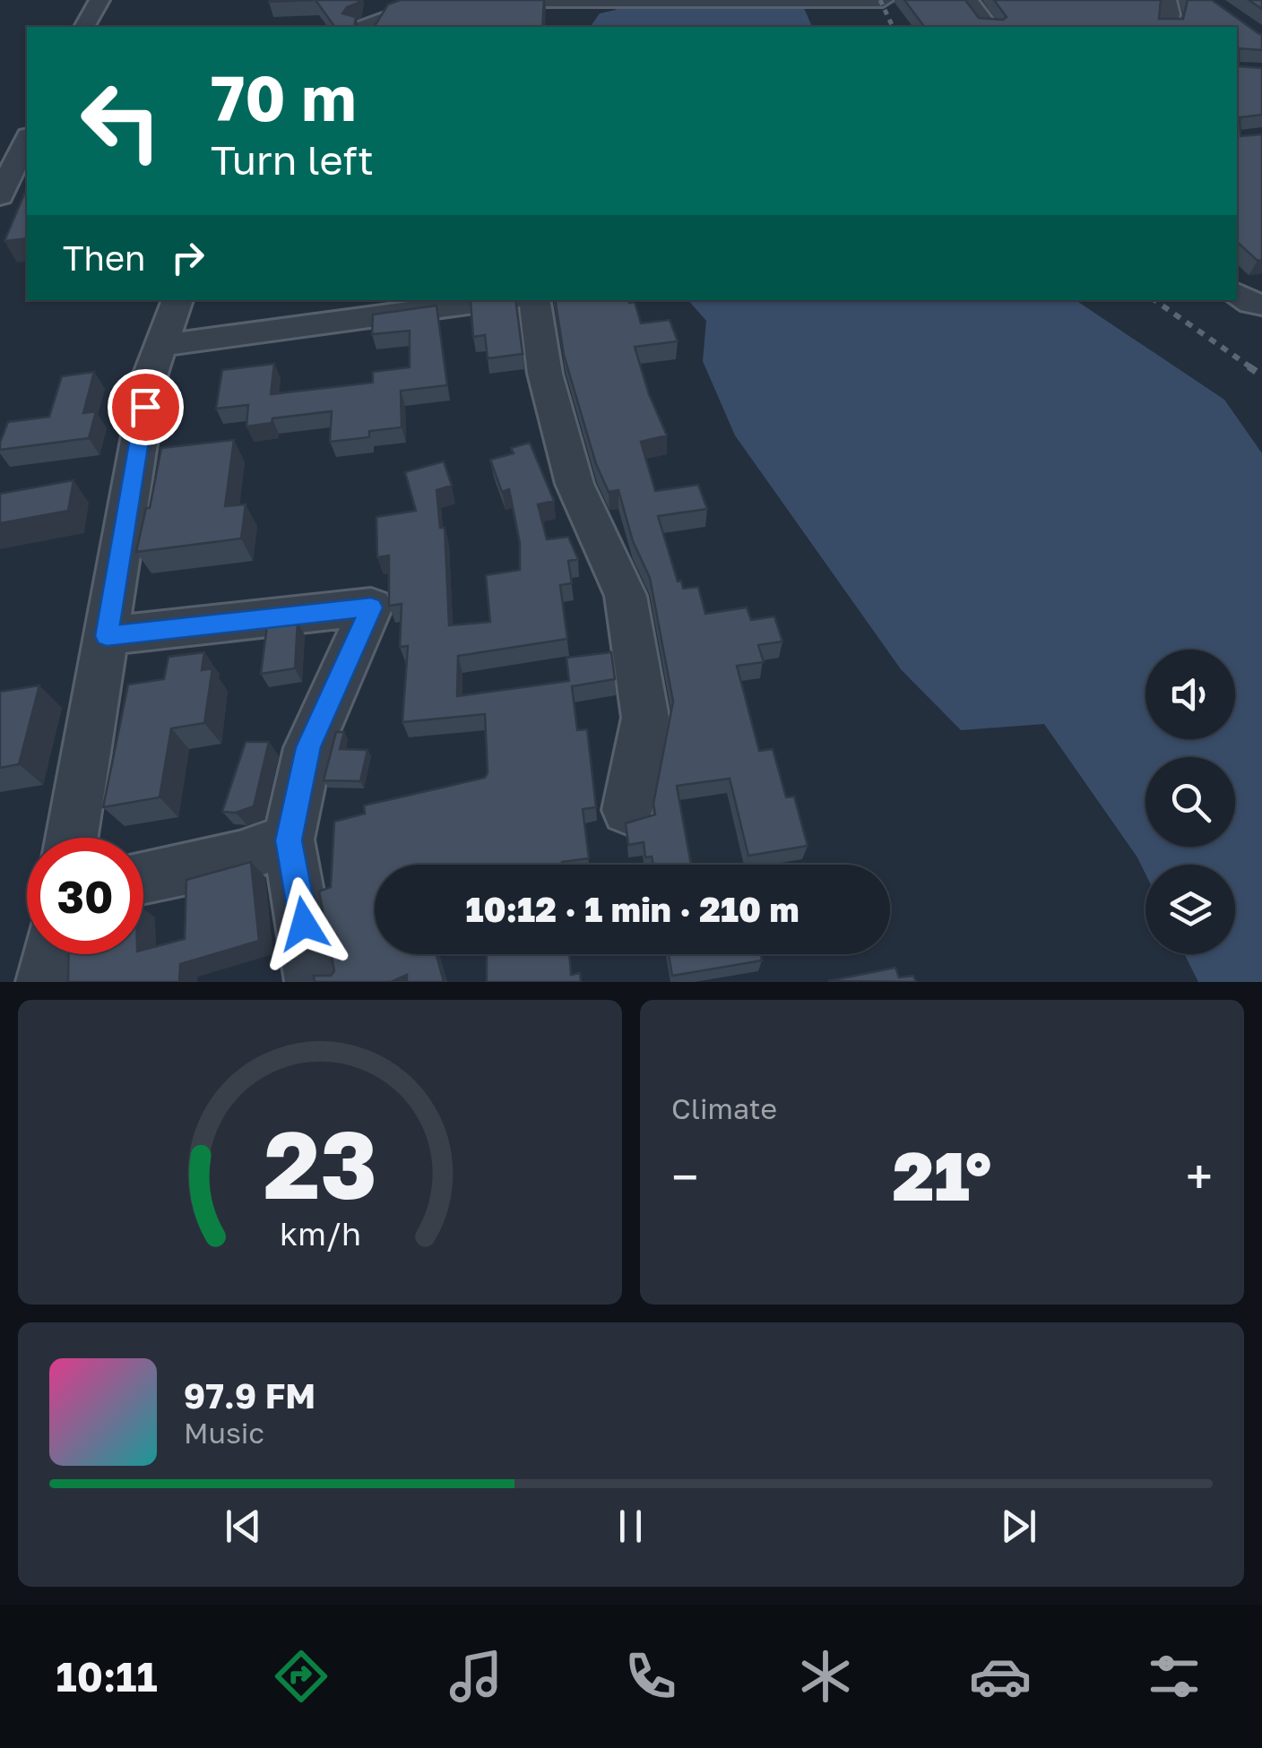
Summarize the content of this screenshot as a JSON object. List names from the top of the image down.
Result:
{
  "page": {
    "turn": ["70 m", "Turn left"],
    "then": "Then",
    "limit": "30",
    "trip": "10:12 · 1 min · 210 m",
    "tile": "Climate",
    "heat": ["−", "21°", "+"],
    "song": ["97.9 FM", "Music"],
    "tabs": "10:11",
    "gauge": ["23", "km/h"]
  }
}
